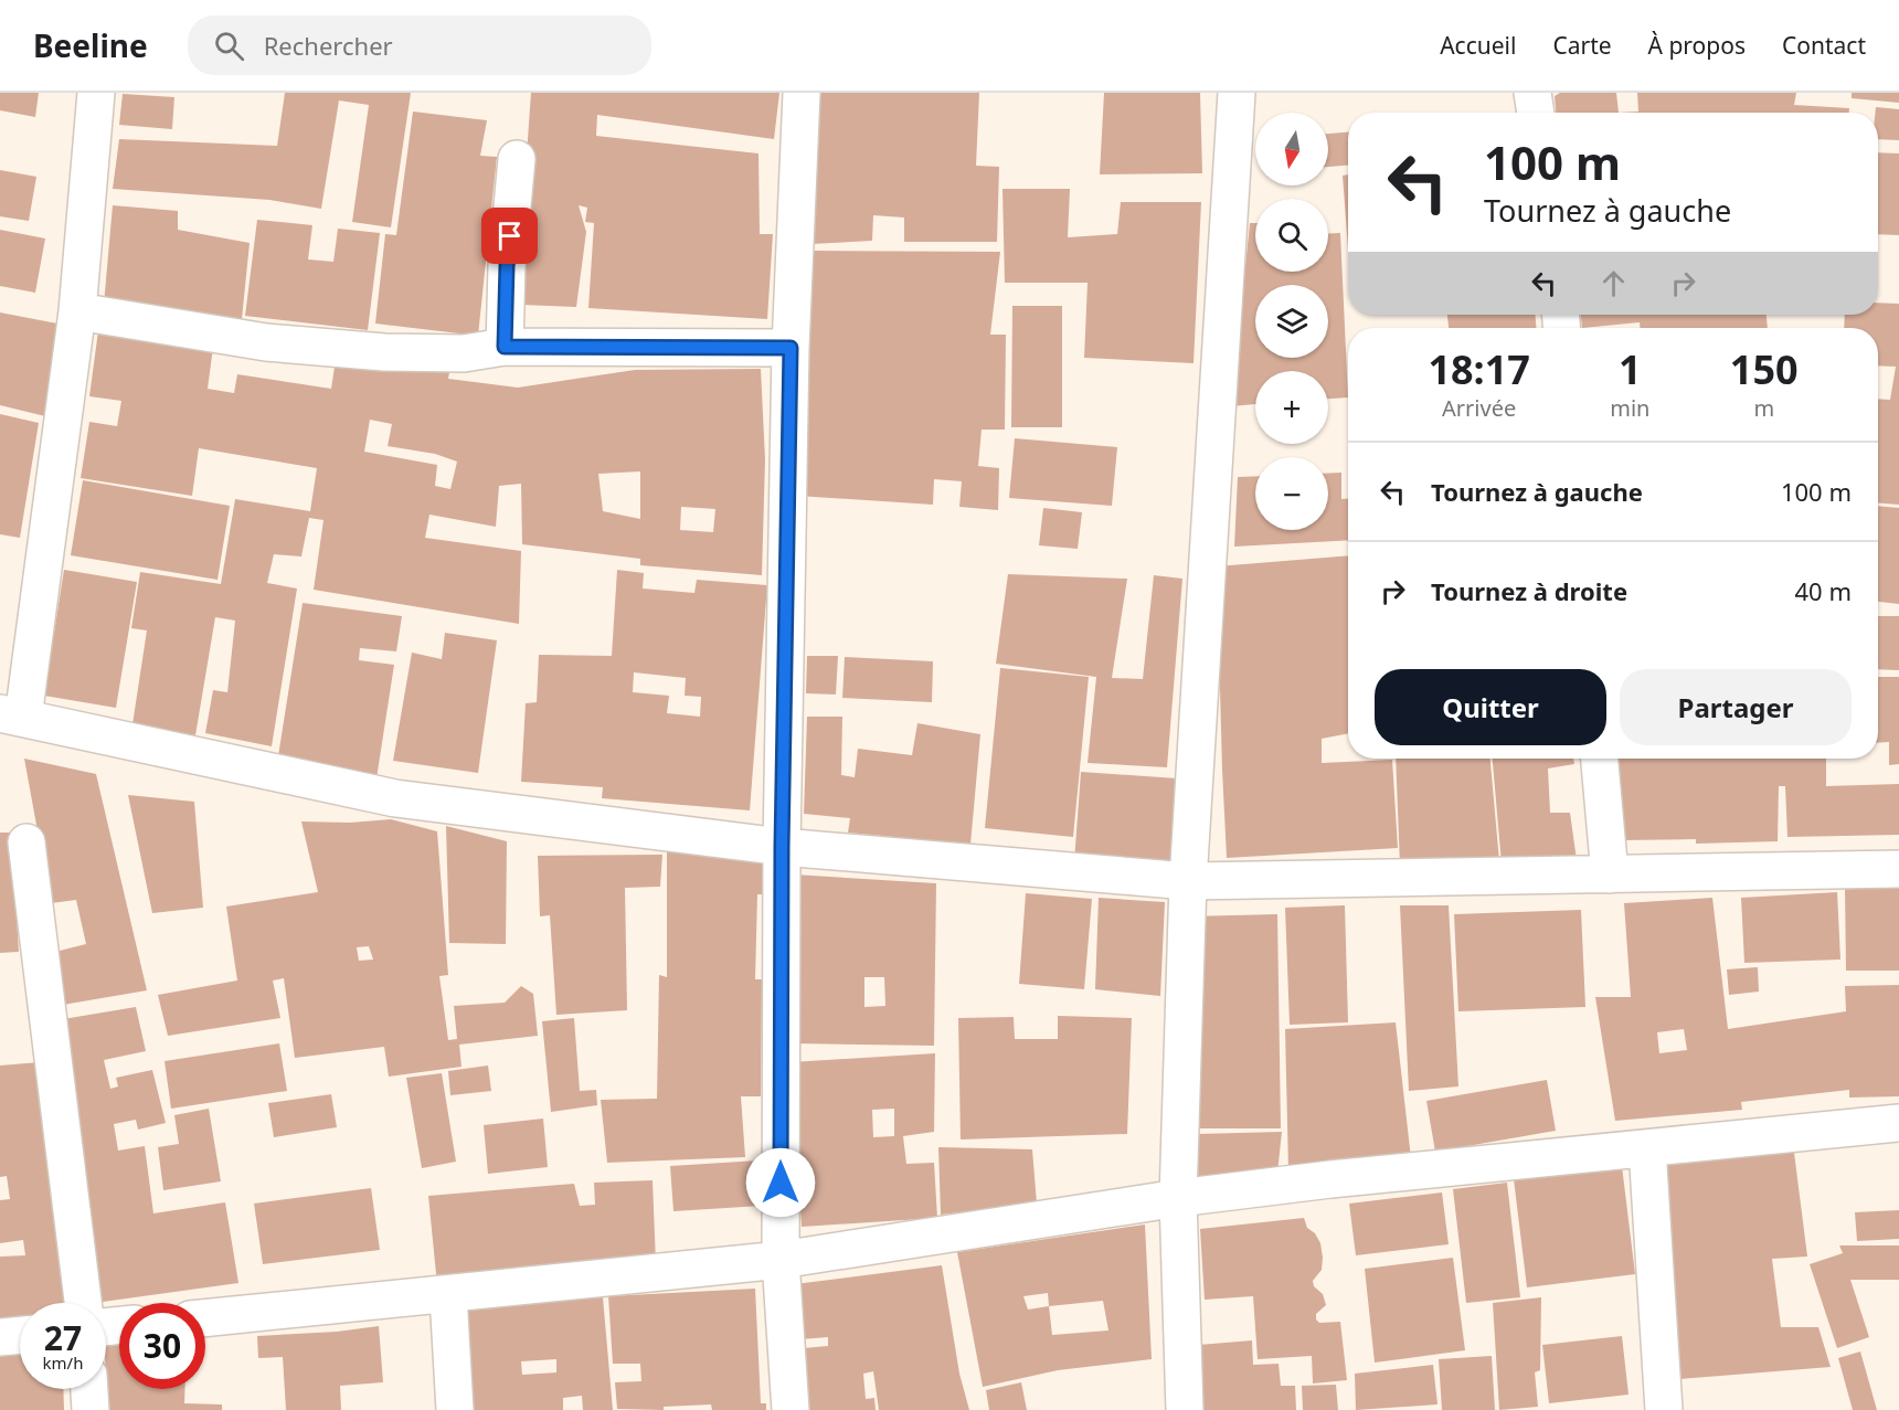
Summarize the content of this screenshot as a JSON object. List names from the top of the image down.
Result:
{
  "north": "bottom",
  "page": {
    "header": "Beeline",
    "search": "Rechercher",
    "nav": [
      "Accueil",
      "Carte",
      "À propos",
      "Contact"
    ],
    "map_buttons": ["+", "−"],
    "turn": ["100 m", "Tournez à gauche"],
    "eta": [
      "18:17",
      "Arrivée",
      "1",
      "min",
      "150",
      "m"
    ],
    "list": [
      {
        "name": "Tournez à gauche",
        "value": "100 m"
      },
      {
        "name": "Tournez à droite",
        "value": "40 m"
      }
    ],
    "buttons": ["Quitter", "Partager"],
    "speed": "27 km/h",
    "limit": "30"
  }
}
